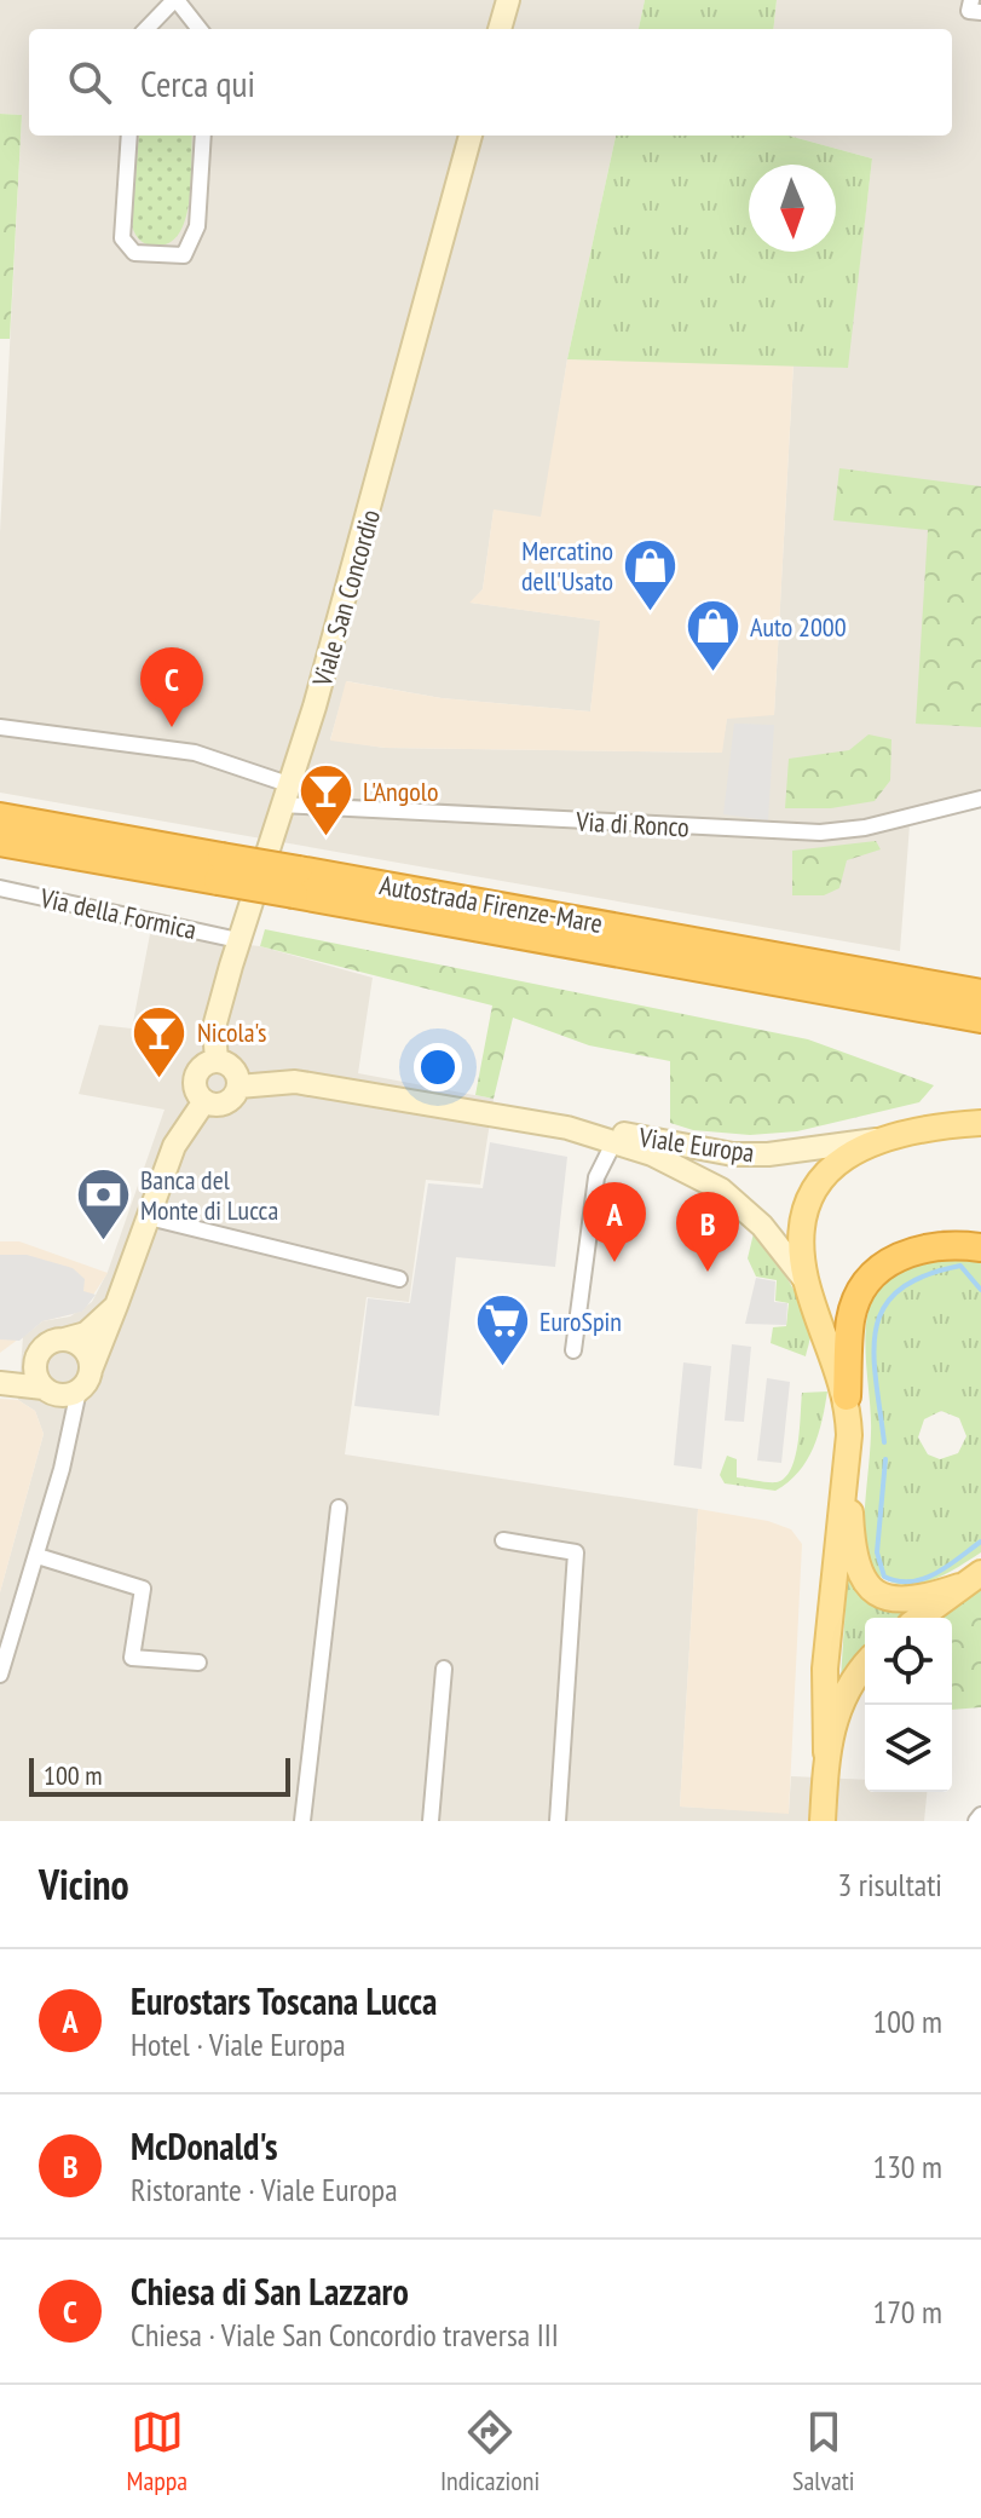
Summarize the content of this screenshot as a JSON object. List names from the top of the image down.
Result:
{
  "streets": {
    "highway": ["Autostrada Firenze-Mare"],
    "main road": ["Viale San Concordio", "Viale Europa"],
    "street": ["Via di Ronco", "Via della Formica"]
  },
  "crossings": [
    ["Viale San Concordio", "Via di Ronco"],
    ["Viale San Concordio", "Via della Formica"],
    ["Viale San Concordio", "Viale Europa"]
  ],
  "places": {
    "shop": ["Mercatino dell'Usato", "Auto 2000"],
    "bar": ["L'Angolo", "Nicola's"],
    "bank": ["Banca del Monte di Lucca"],
    "supermarket": ["EuroSpin"]
  },
  "scale_bar": "100 m",
  "north": "bottom",
  "page": {
    "search": "Cerca qui",
    "pins": ["C", "A", "B"],
    "scale": "100 m",
    "heading": ["Vicino", "3 risultati"],
    "list": [
      {
        "mark": "A",
        "name": "Eurostars Toscana Lucca",
        "note": "Hotel · Viale Europa",
        "value": "100 m"
      },
      {
        "mark": "B",
        "name": "McDonald's",
        "note": "Ristorante · Viale Europa",
        "value": "130 m"
      },
      {
        "mark": "C",
        "name": "Chiesa di San Lazzaro",
        "note": "Chiesa · Viale San Concordio traversa III",
        "value": "170 m"
      }
    ],
    "nav": ["Mappa", "Indicazioni", "Salvati"]
  }
}
